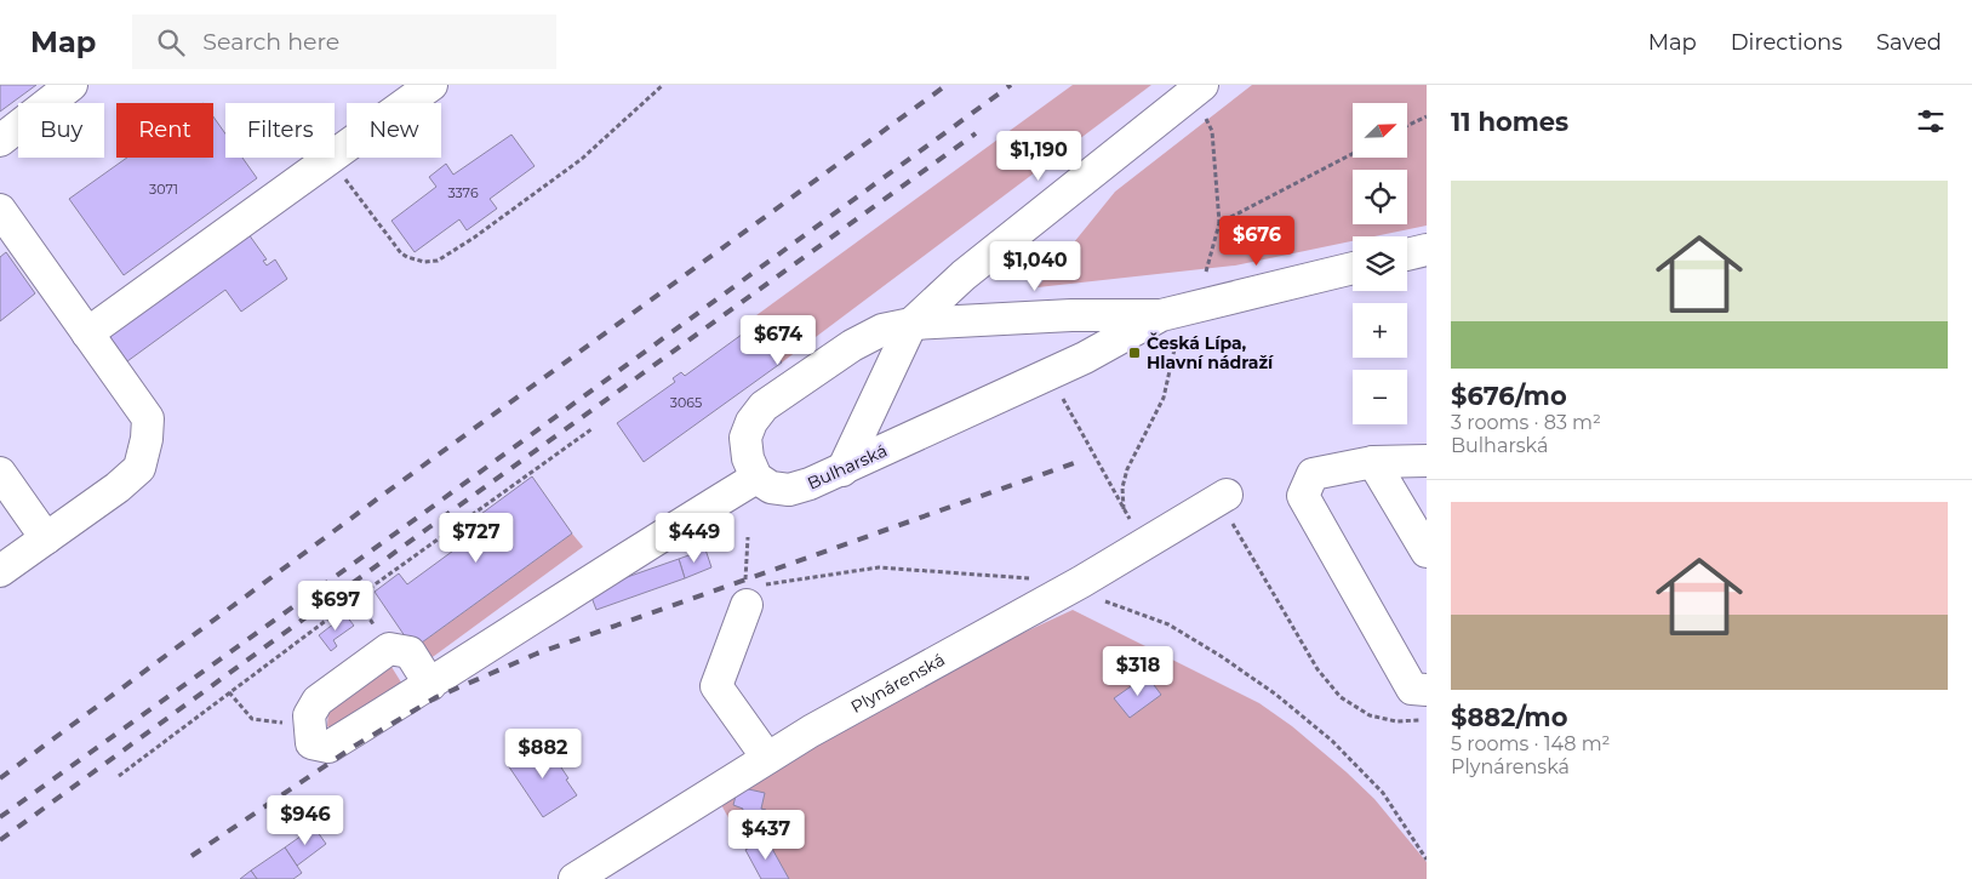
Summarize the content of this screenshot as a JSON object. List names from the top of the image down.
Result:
{
  "streets": {
    "street": ["Bulharská", "Plynárenská"]
  },
  "places": {
    "transit": ["Česká Lípa, Hlavní nádraží"]
  },
  "house_numbers": ["3071", "3376", "3065"],
  "north": "top right",
  "page": {
    "header": "Map",
    "search": "Search here",
    "nav": ["Map", "Directions", "Saved"],
    "heading": "11 homes",
    "map_buttons": ["+", "−"],
    "chip": [
      "Buy",
      "Rent",
      "Filters",
      "New"
    ],
    "price": [
      "$1,190",
      "$676",
      "$1,040",
      "$674",
      "$727",
      "$449",
      "$697",
      "$318",
      "$882",
      "$946",
      "$437"
    ],
    "list": [
      {
        "name": "$676/mo",
        "note": "3 rooms · 83 m² · Bulharská"
      },
      {
        "name": "$882/mo",
        "note": "5 rooms · 148 m² · Plynárenská"
      }
    ]
  }
}
